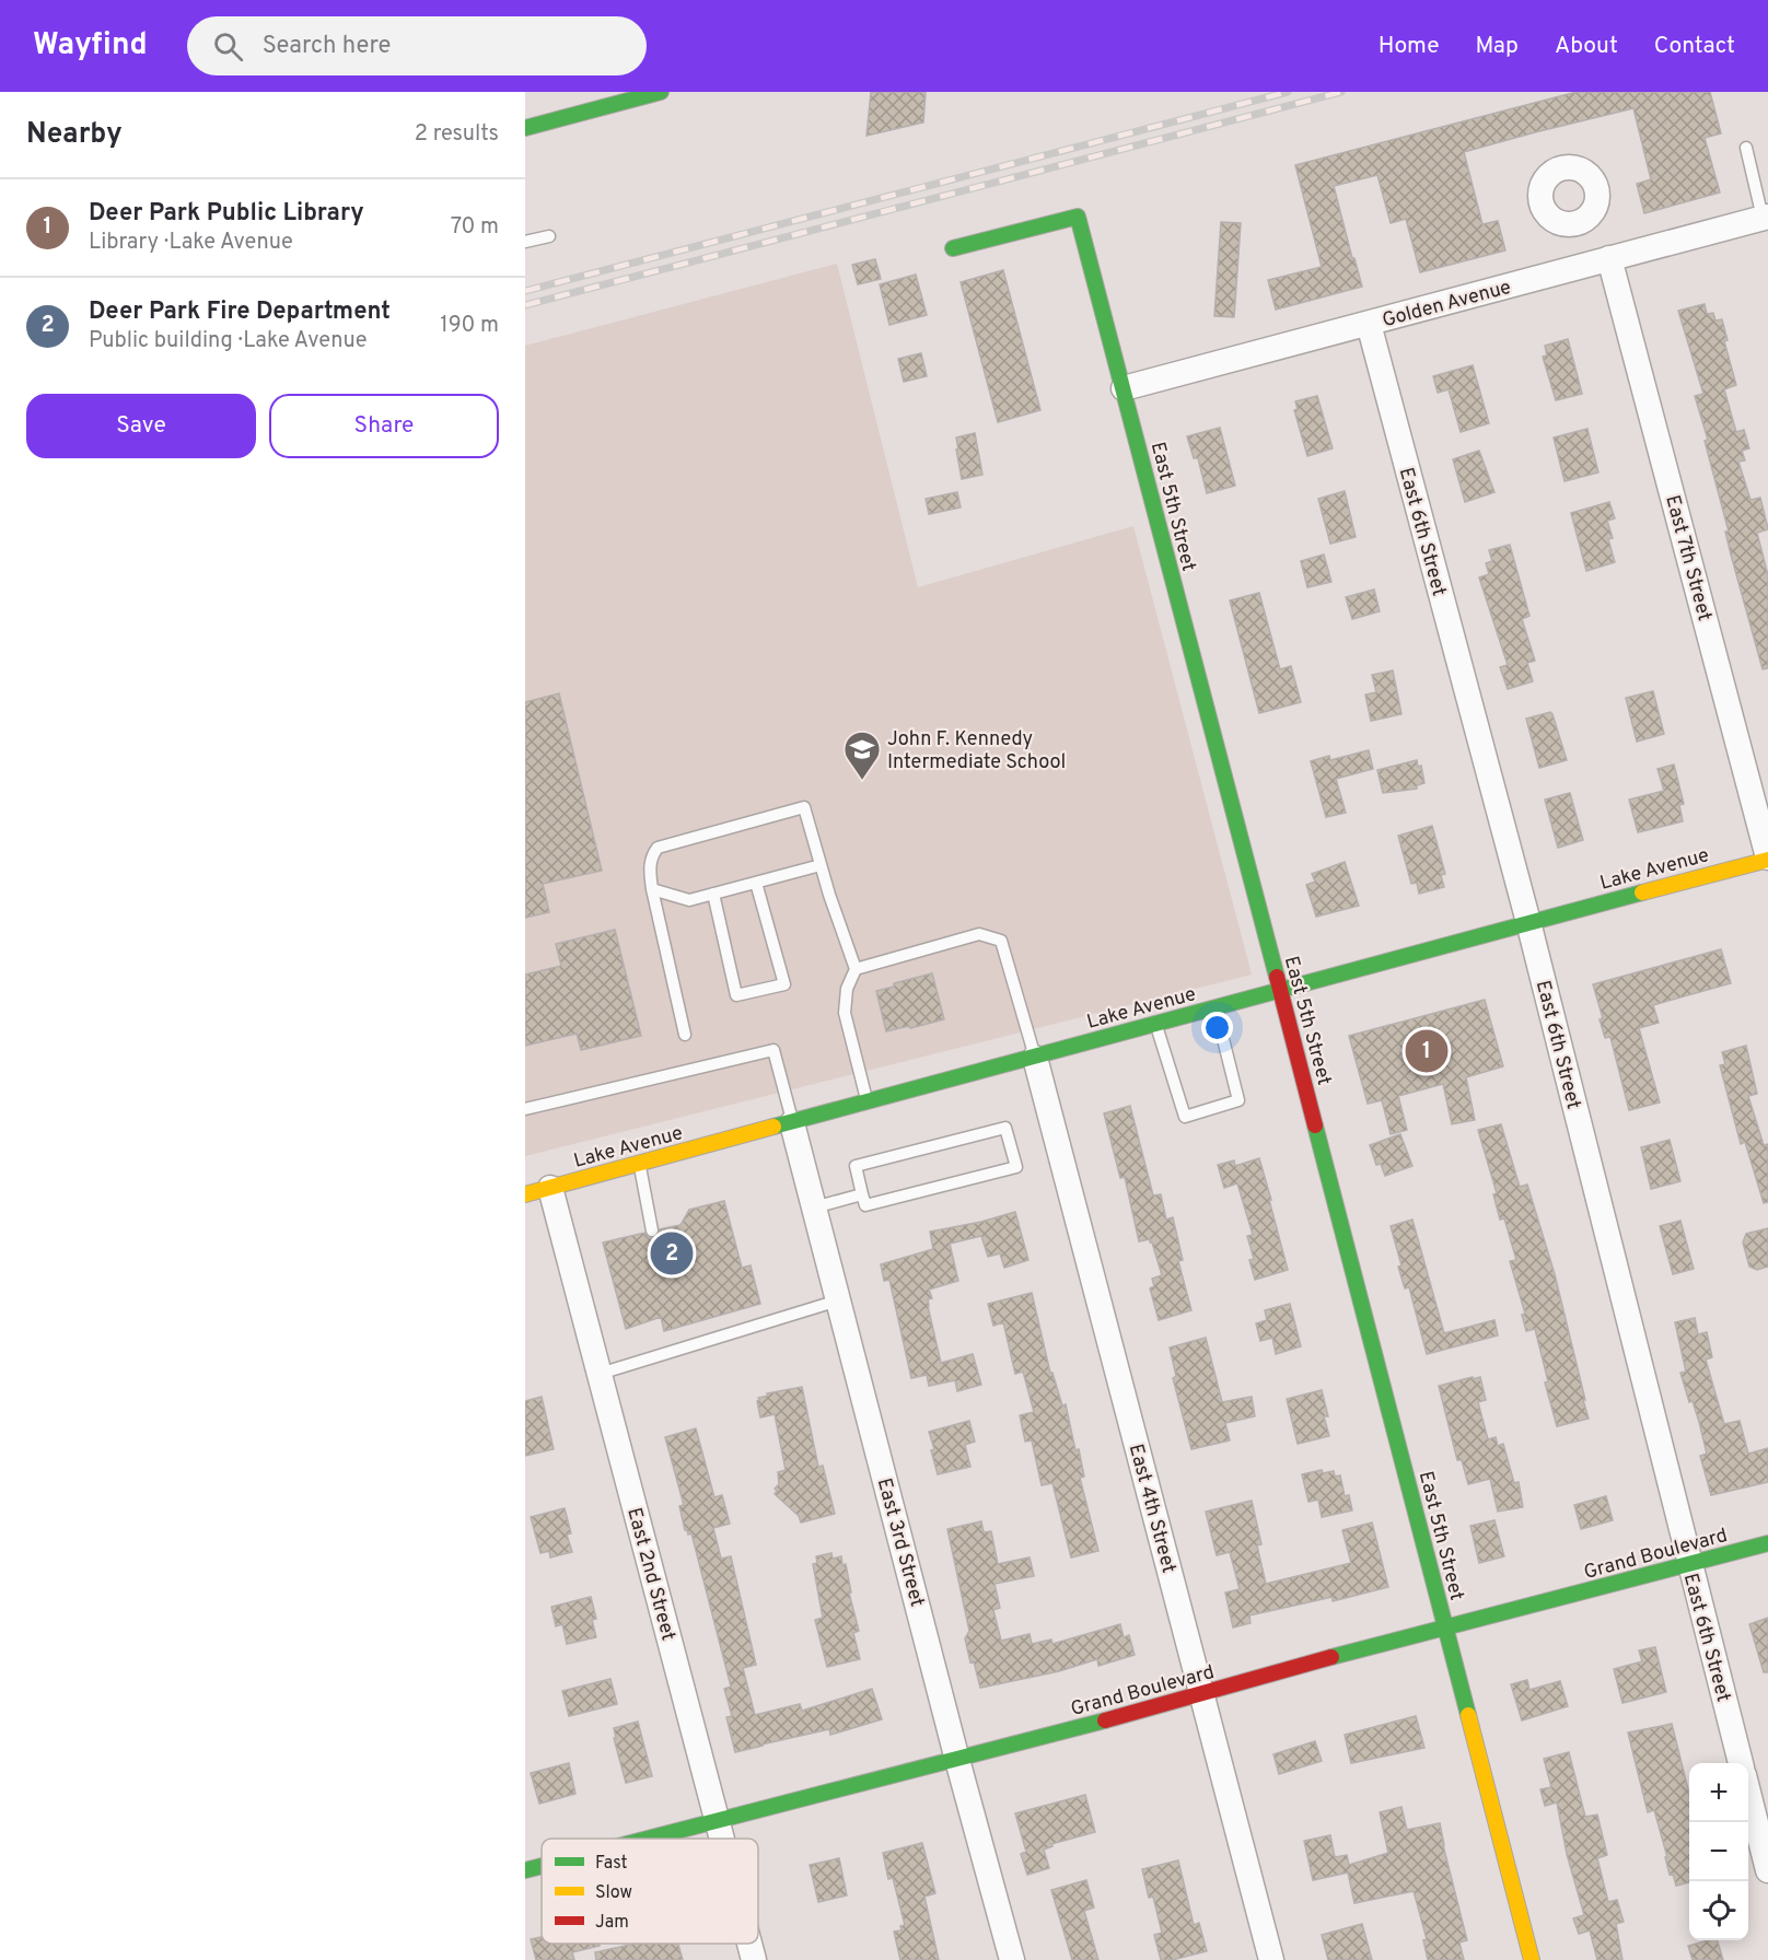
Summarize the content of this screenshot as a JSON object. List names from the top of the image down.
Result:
{
  "streets": {
    "street": [
      "Golden Avenue",
      "East 5th Street",
      "East 6th Street",
      "East 7th Street",
      "Lake Avenue",
      "East 4th Street",
      "East 3rd Street",
      "Grand Boulevard",
      "East 2nd Street"
    ]
  },
  "crossings": [
    ["Golden Avenue", "East 5th Street"],
    ["Golden Avenue", "East 6th Street"],
    ["Golden Avenue", "East 7th Street"],
    ["East 5th Street", "Lake Avenue"],
    ["East 5th Street", "Grand Boulevard"],
    ["East 6th Street", "Lake Avenue"],
    ["East 6th Street", "Grand Boulevard"],
    ["East 7th Street", "Lake Avenue"],
    ["Lake Avenue", "East 4th Street"],
    ["Lake Avenue", "East 3rd Street"],
    ["Lake Avenue", "East 2nd Street"],
    ["East 4th Street", "Grand Boulevard"],
    ["East 3rd Street", "Grand Boulevard"],
    ["Grand Boulevard", "East 2nd Street"]
  ],
  "places": {
    "school or university": ["John F. Kennedy Intermediate School"]
  },
  "legend": ["Fast", "Slow", "Jam"],
  "page": {
    "header": "Wayfind",
    "search": "Search here",
    "nav": [
      "Home",
      "Map",
      "About",
      "Contact"
    ],
    "heading": ["Nearby", "2 results"],
    "list": [
      {
        "mark": "1",
        "name": "Deer Park Public Library",
        "note": "Library · Lake Avenue",
        "value": "70 m"
      },
      {
        "mark": "2",
        "name": "Deer Park Fire Department",
        "note": "Public building · Lake Avenue",
        "value": "190 m"
      }
    ],
    "buttons": ["Save", "Share"],
    "pins": ["1", "2"],
    "map_buttons": ["+", "−"]
  }
}
